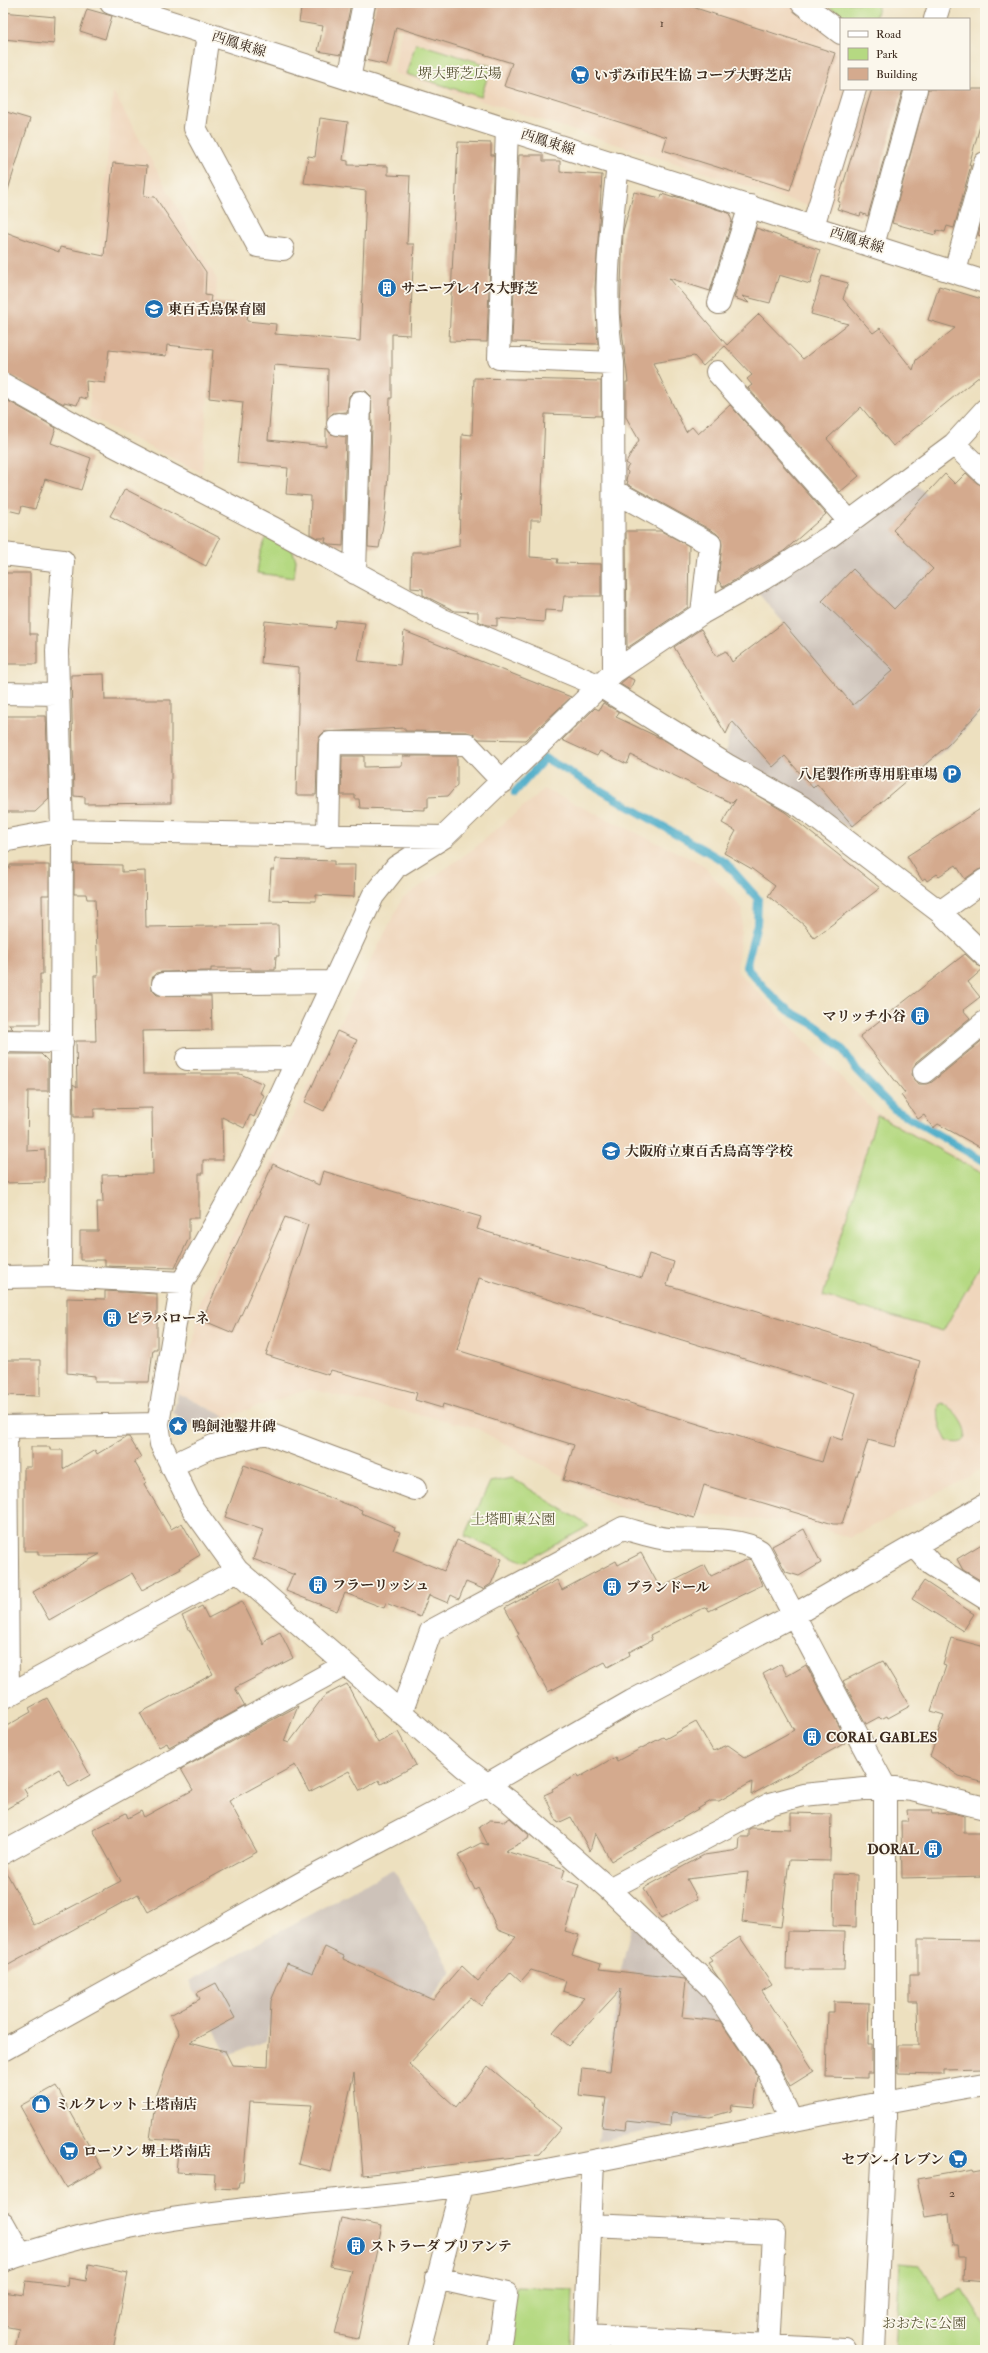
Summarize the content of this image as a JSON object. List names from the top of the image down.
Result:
{
  "streets": {
    "street": ["西鳳東線"]
  },
  "parks": ["堺大野芝広場", "土塔町東公園", "おおたに公園"],
  "places": {
    "supermarket": ["いずみ市民生協 コープ大野芝店", "ローソン 堺土塔南店", "セブン-イレブン"],
    "building": [
      "サニープレイス大野芝",
      "マリッチ小谷",
      "ビラバローネ",
      "フラーリッシュ",
      "ブランドール",
      "CORAL GABLES",
      "DORAL",
      "ストラーダ ブリアンテ"
    ],
    "school or university": ["東百舌鳥保育園", "大阪府立東百舌鳥高等学校"],
    "parking": ["八尾製作所専用駐車場"],
    "place": ["鴨飼池鑿井碑"],
    "shop": ["ミルクレット 土塔南店"]
  },
  "house_numbers": ["1", "2"],
  "legend": ["Road", "Park", "Building"]
}
